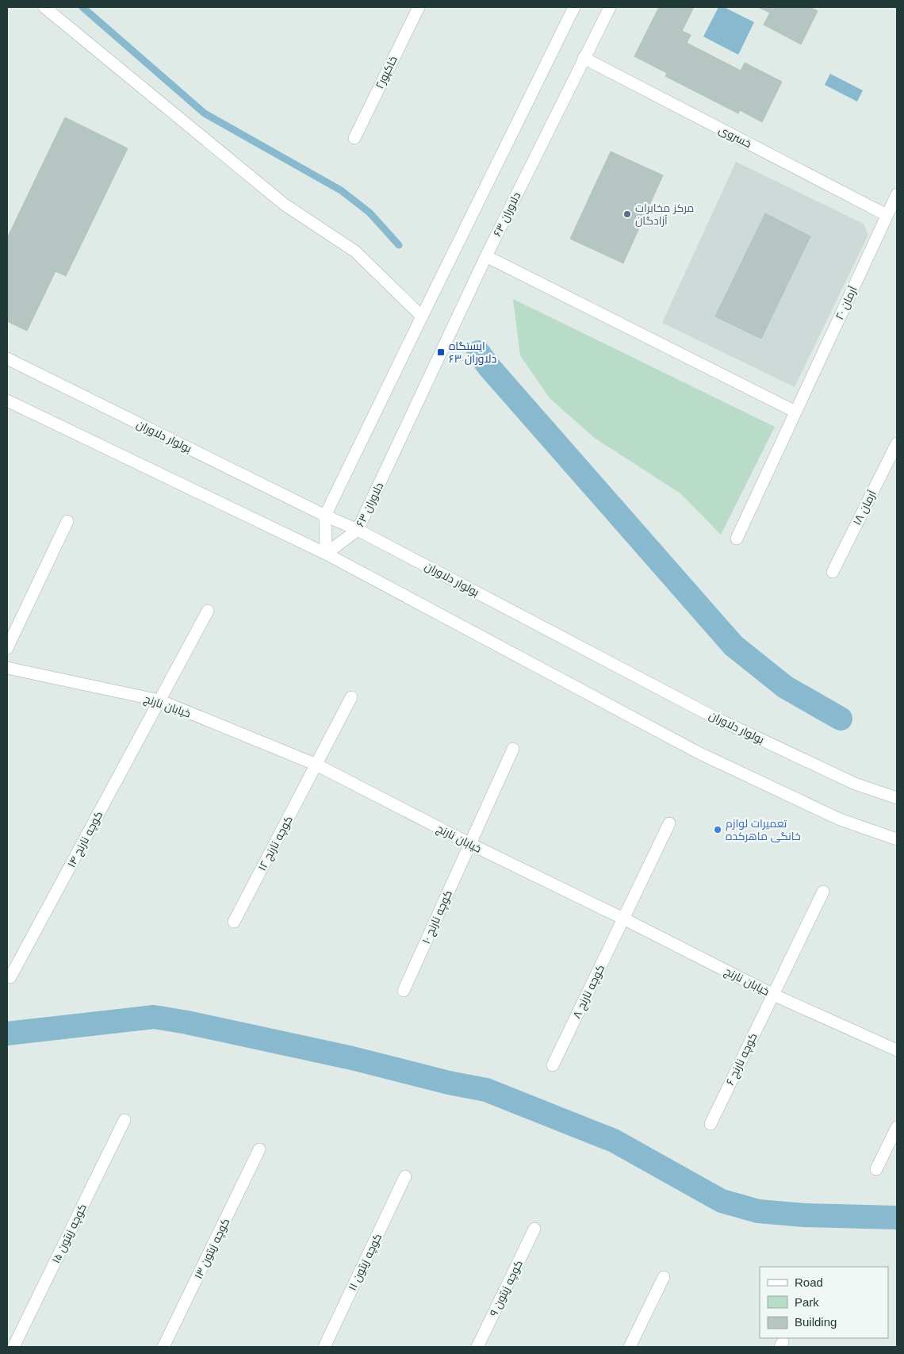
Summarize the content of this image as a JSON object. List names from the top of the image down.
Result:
{
  "streets": {
    "street": [
      "خاکپور۲",
      "خسروی",
      "دلاوران ۶۳",
      "آرمان ۲۰",
      "بولوار دلاوران",
      "آرمان ۱۸",
      "خیابان نارنج",
      "کوچه نارنج ۱۴",
      "کوچه نارنج ۱۲",
      "کوچه نارنج ۱۰",
      "کوچه نارنج ۸",
      "کوچه نارنج ۶",
      "کوچه زیتون ۱۵",
      "کوچه زیتون ۱۳",
      "کوچه زیتون ۱۱",
      "کوچه زیتون ۹"
    ]
  },
  "crossings": [
    ["خسروی", "دلاوران ۶۳"],
    ["خسروی", "آرمان ۲۰"],
    ["دلاوران ۶۳", "بولوار دلاوران"],
    ["خیابان نارنج", "کوچه نارنج ۱۴"],
    ["خیابان نارنج", "کوچه نارنج ۱۲"],
    ["خیابان نارنج", "کوچه نارنج ۱۰"],
    ["خیابان نارنج", "کوچه نارنج ۸"],
    ["خیابان نارنج", "کوچه نارنج ۶"]
  ],
  "places": {
    "other": ["مرکز مخابرات آزادگان", "تعمیرات لوازم خانگی ماهرکده"],
    "transit": ["ایستگاه دلاوران ۶۳"]
  },
  "legend": ["Road", "Park", "Building"]
}
